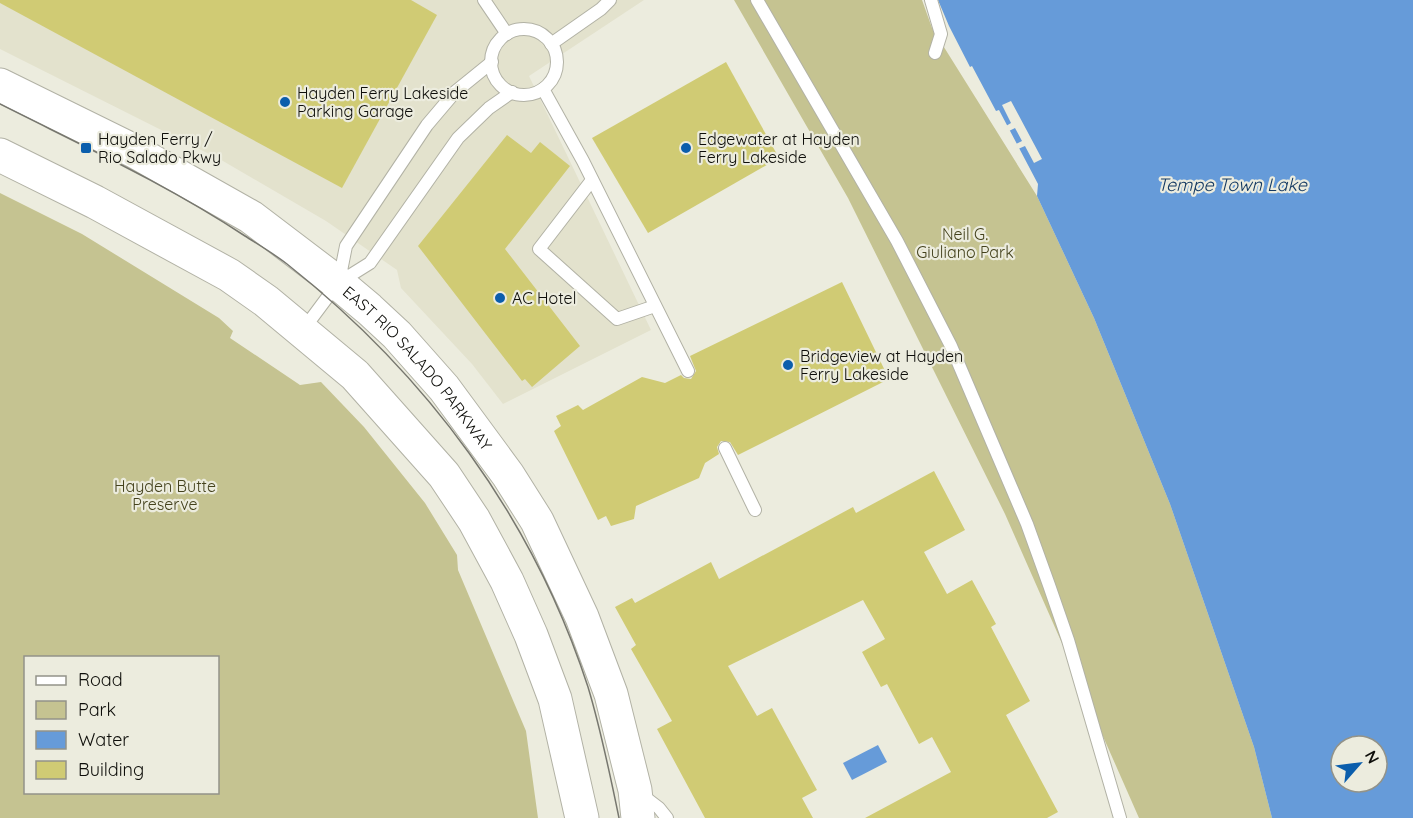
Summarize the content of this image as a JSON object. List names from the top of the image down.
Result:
{
  "streets": {
    "main road": ["EAST RIO SALADO PARKWAY"]
  },
  "water": ["Tempe Town Lake"],
  "parks": ["Neil G. Giuliano Park", "Hayden Butte Preserve"],
  "places": {
    "other": [
      "Hayden Ferry Lakeside Parking Garage",
      "Edgewater at Hayden Ferry Lakeside",
      "AC Hotel",
      "Bridgeview at Hayden Ferry Lakeside"
    ],
    "transit": ["Hayden Ferry / Rio Salado Pkwy"]
  },
  "legend": [
    "Road",
    "Park",
    "Water",
    "Building"
  ],
  "north": "top right"
}
